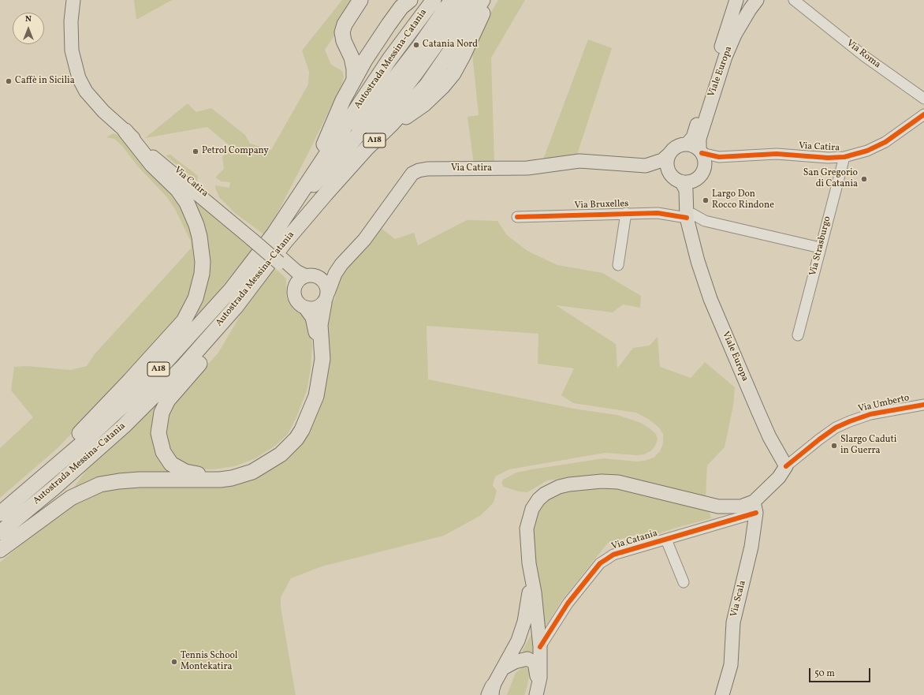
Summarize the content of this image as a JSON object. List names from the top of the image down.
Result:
{
  "streets": {
    "highway": ["Autostrada Messina-Catania", "A18"],
    "main road": [
      "Viale Europa",
      "Via Catira",
      "Via Umberto",
      "Via Scala"
    ],
    "street": [
      "Via Roma",
      "Via Bruxelles",
      "Via Strasburgo",
      "Via Catania"
    ]
  },
  "crossings": [
    ["Viale Europa", "Via Catira"],
    ["Viale Europa", "Via Bruxelles"],
    ["Viale Europa", "Via Umberto"],
    ["Via Catira", "Via Strasburgo"],
    ["Via Bruxelles", "Via Strasburgo"],
    ["Via Umberto", "Via Catania"],
    ["Via Umberto", "Via Scala"],
    ["Via Catania", "Via Scala"]
  ],
  "places": [
    "Catania Nord",
    "Caffè in Sicilia",
    "Petrol Company",
    "San Gregorio di Catania",
    "Largo Don Rocco Rindone",
    "Slargo Caduti in Guerra",
    "Tennis School Montekatira"
  ],
  "scale_bar": "50 m",
  "north": "top"
}
